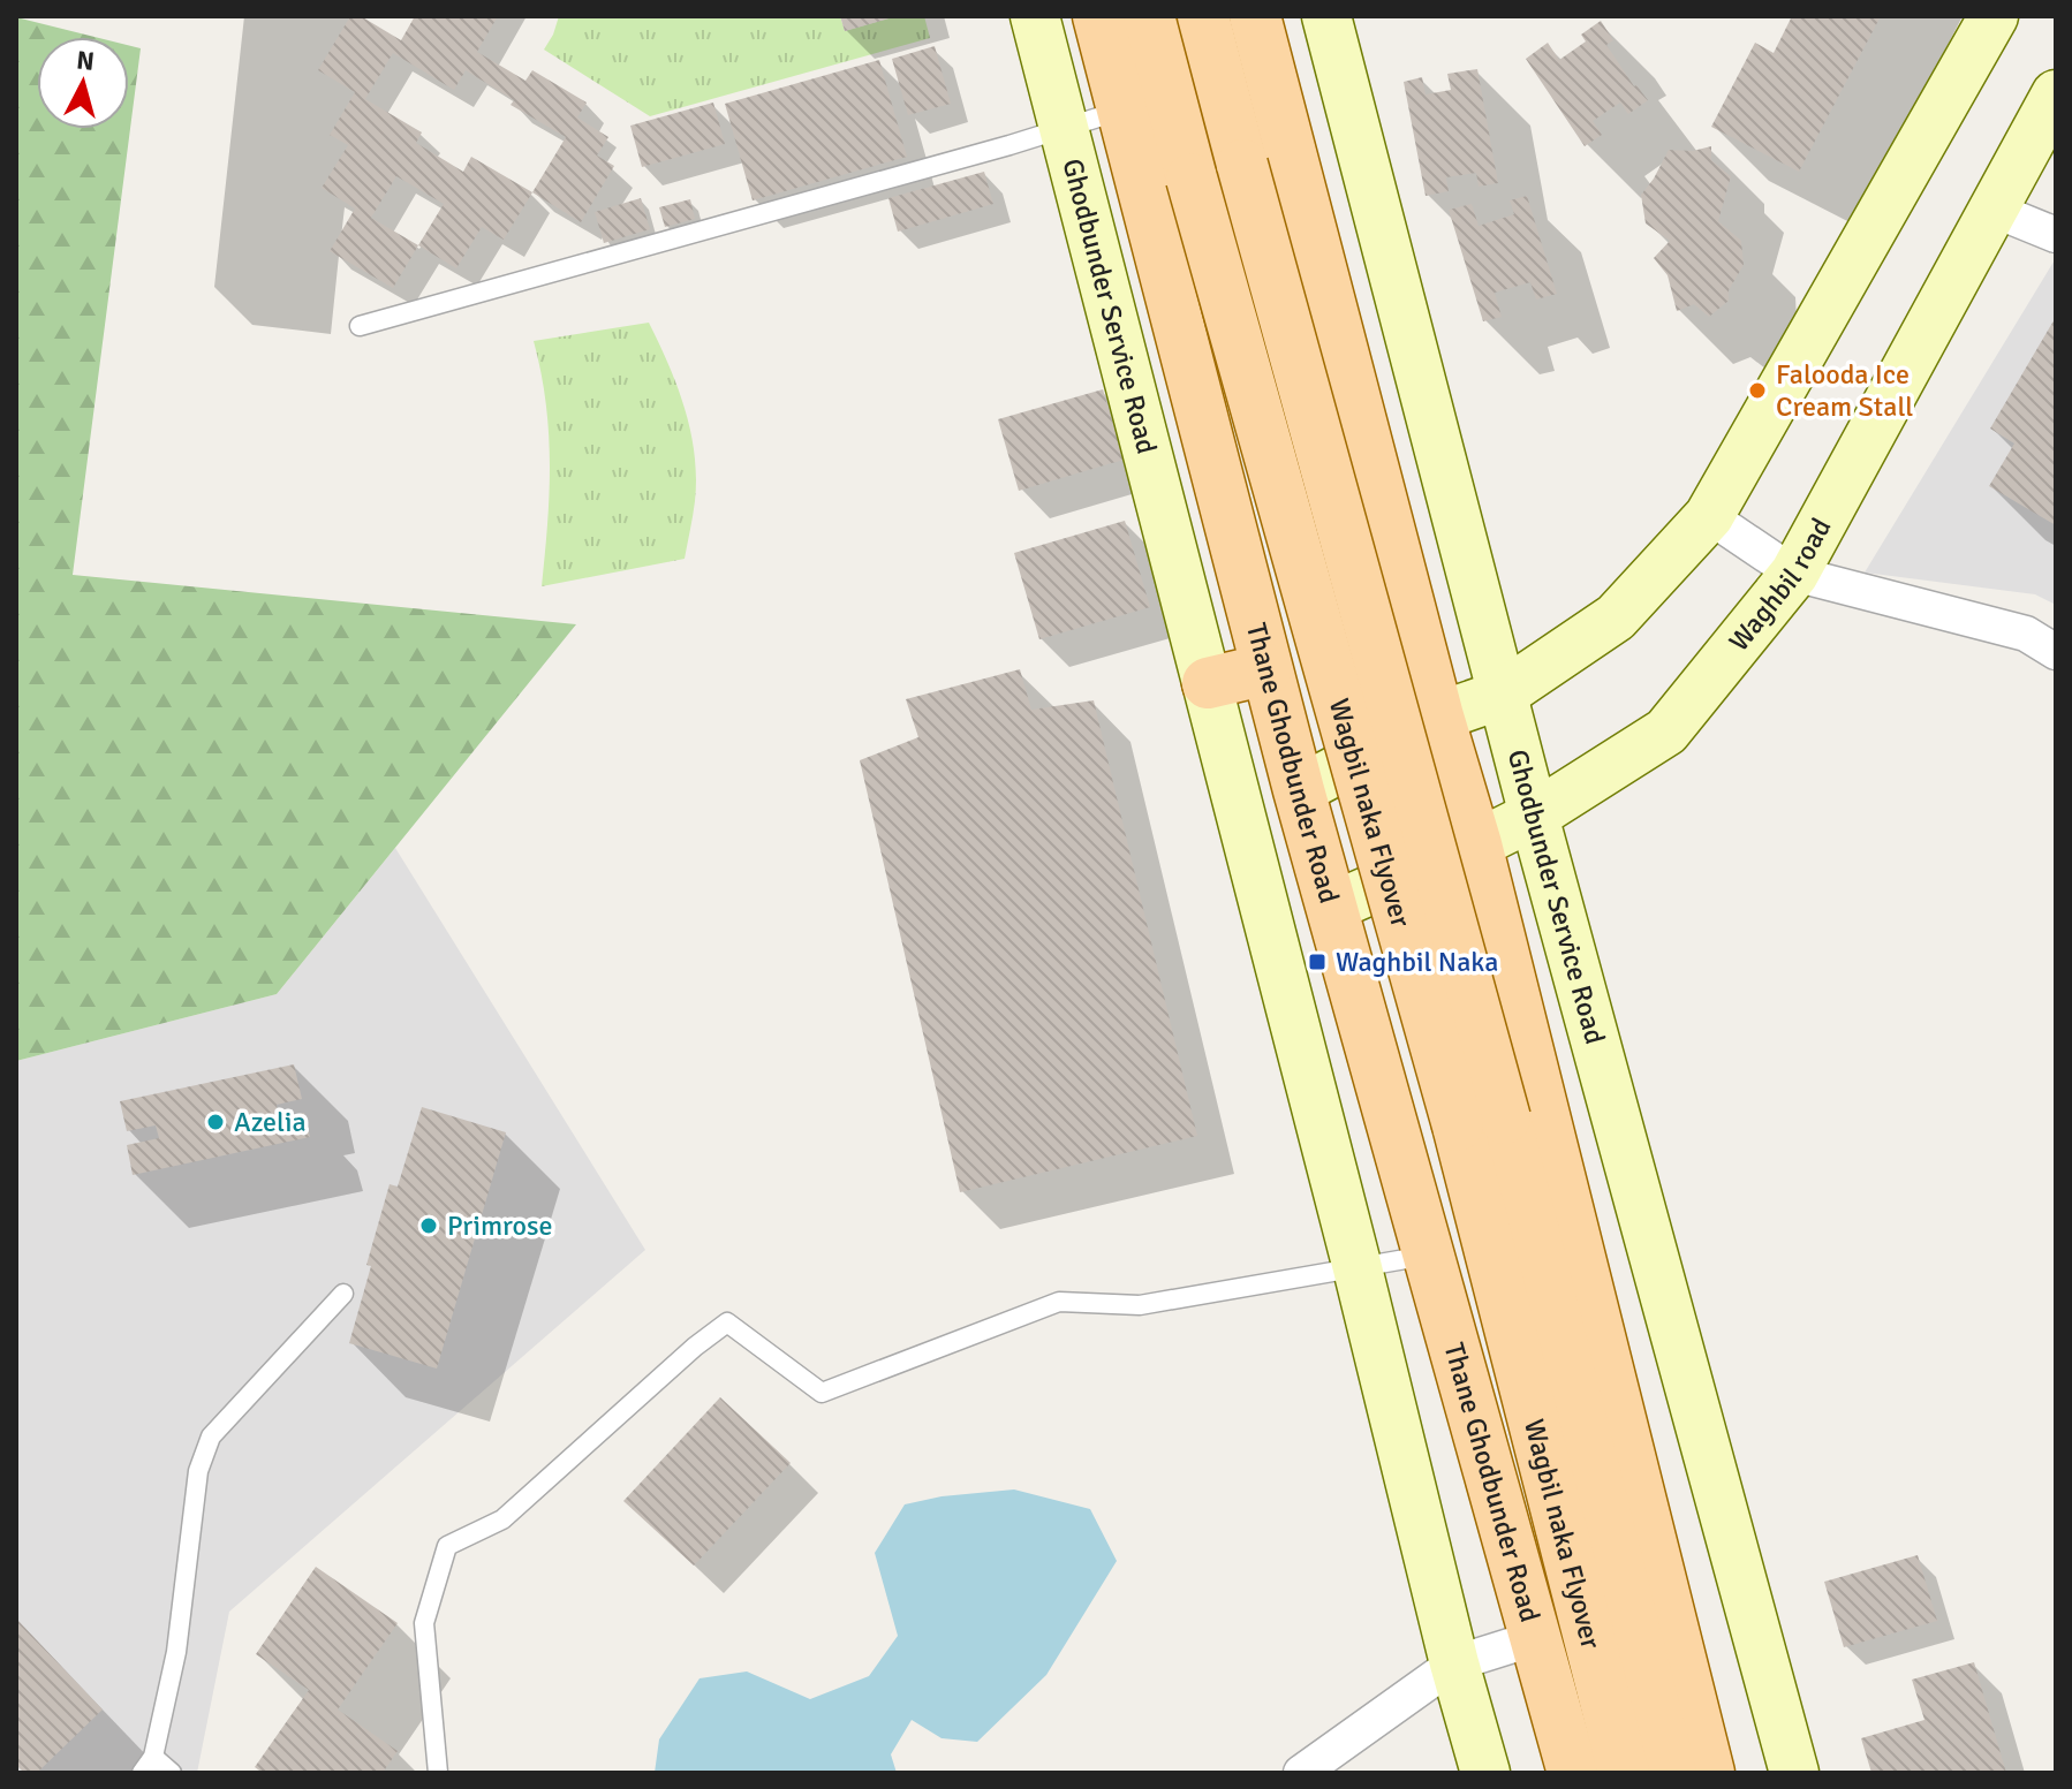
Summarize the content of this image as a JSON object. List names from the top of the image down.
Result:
{
  "streets": {
    "main road": ["Thane Ghodbunder Road", "Wagbil naka Flyover"],
    "street": ["Ghodbunder Service Road", "Waghbil road"]
  },
  "crossings": [
    ["Ghodbunder Service Road", "Waghbil road"],
    ["Waghbil road", "Thane Ghodbunder Road"]
  ],
  "places": {
    "other": ["Falooda Ice Cream Stall", "Azelia", "Primrose"],
    "transit": ["Waghbil Naka"]
  },
  "north": "top"
}
